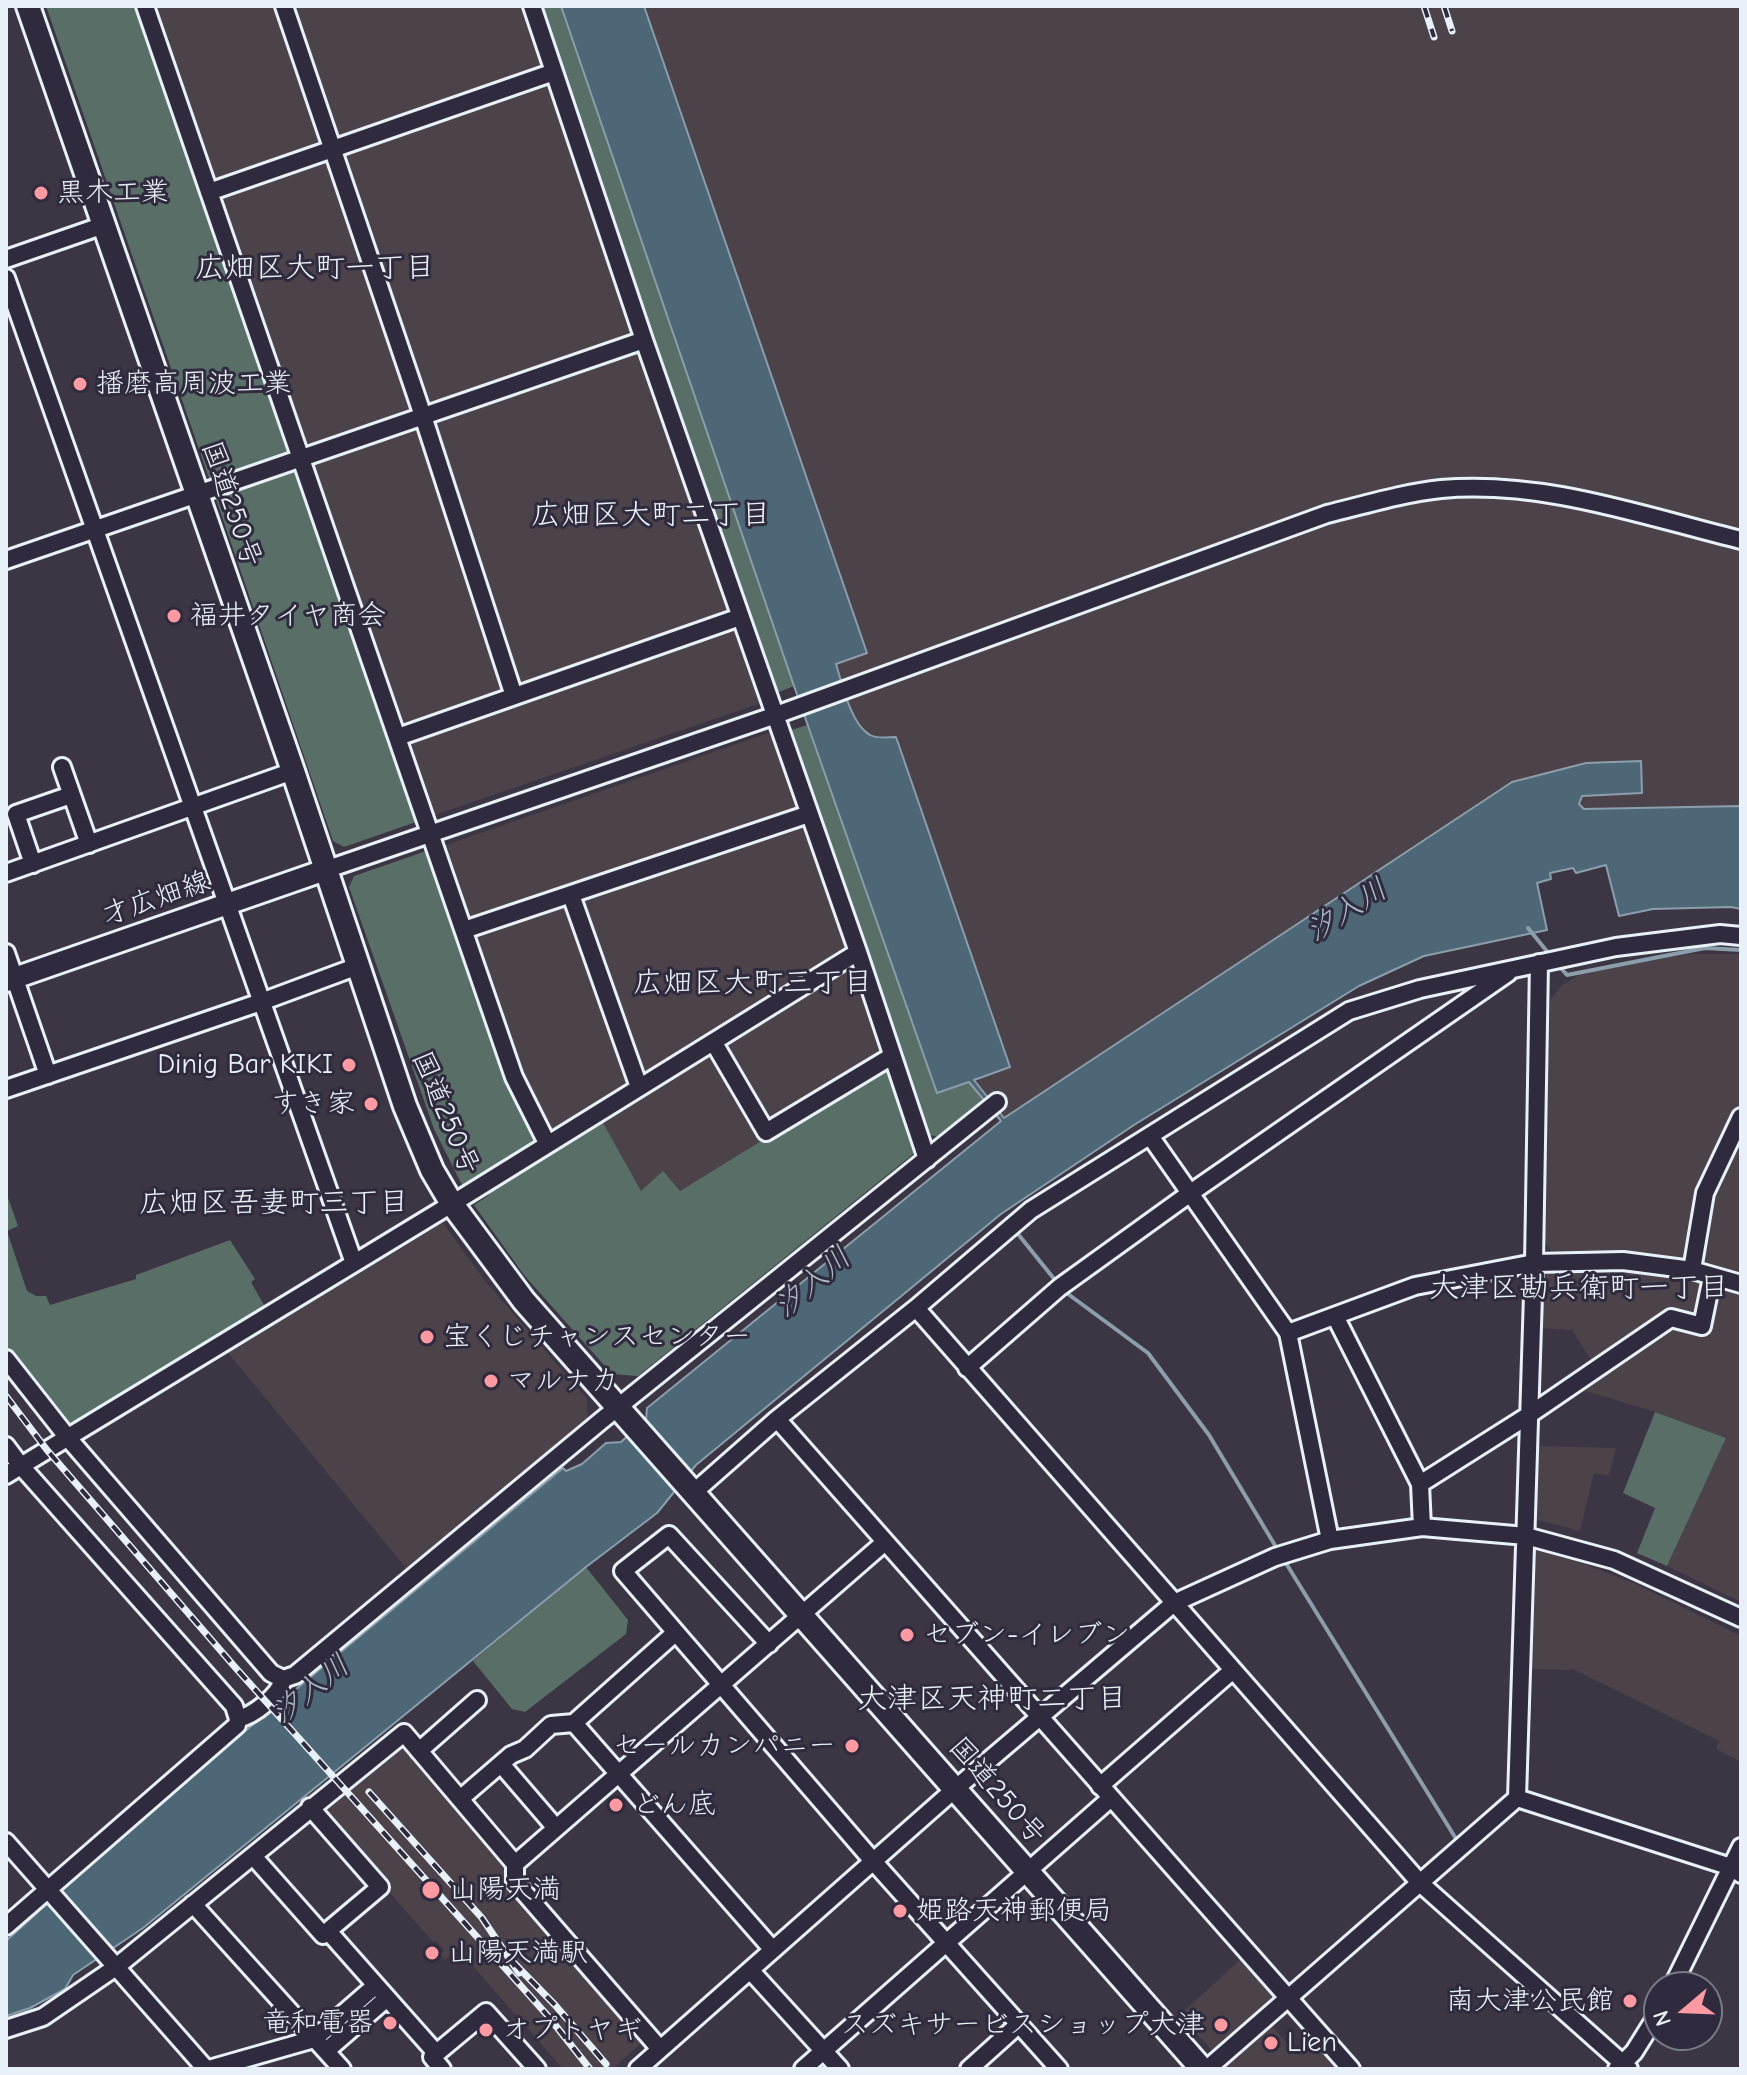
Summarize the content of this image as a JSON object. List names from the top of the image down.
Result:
{
  "streets": {
    "highway": ["国道250号"],
    "main road": ["才広畑線"]
  },
  "crossings": [
    ["国道250号", "才広畑線"]
  ],
  "districts": [
    "広畑区大町一丁目",
    "広畑区大町二丁目",
    "広畑区大町三丁目",
    "広畑区吾妻町三丁目",
    "大津区勘兵衛町一丁目",
    "大津区天神町二丁目"
  ],
  "water": ["汐入川"],
  "places": [
    "黒木工業",
    "播磨高周波工業",
    "福井タイヤ商会",
    "Dinig Bar KIKI",
    "すき家",
    "宝くじチャンスセンター",
    "マルナカ",
    "セブン-イレブン",
    "セールカンパニー",
    "どん底",
    "山陽天満",
    "姫路天神郵便局",
    "山陽天満駅",
    "南大津公民館",
    "竜和電器",
    "スズキサービスショップ大津",
    "オプトヤギ",
    "Lien"
  ],
  "north": "left"
}
